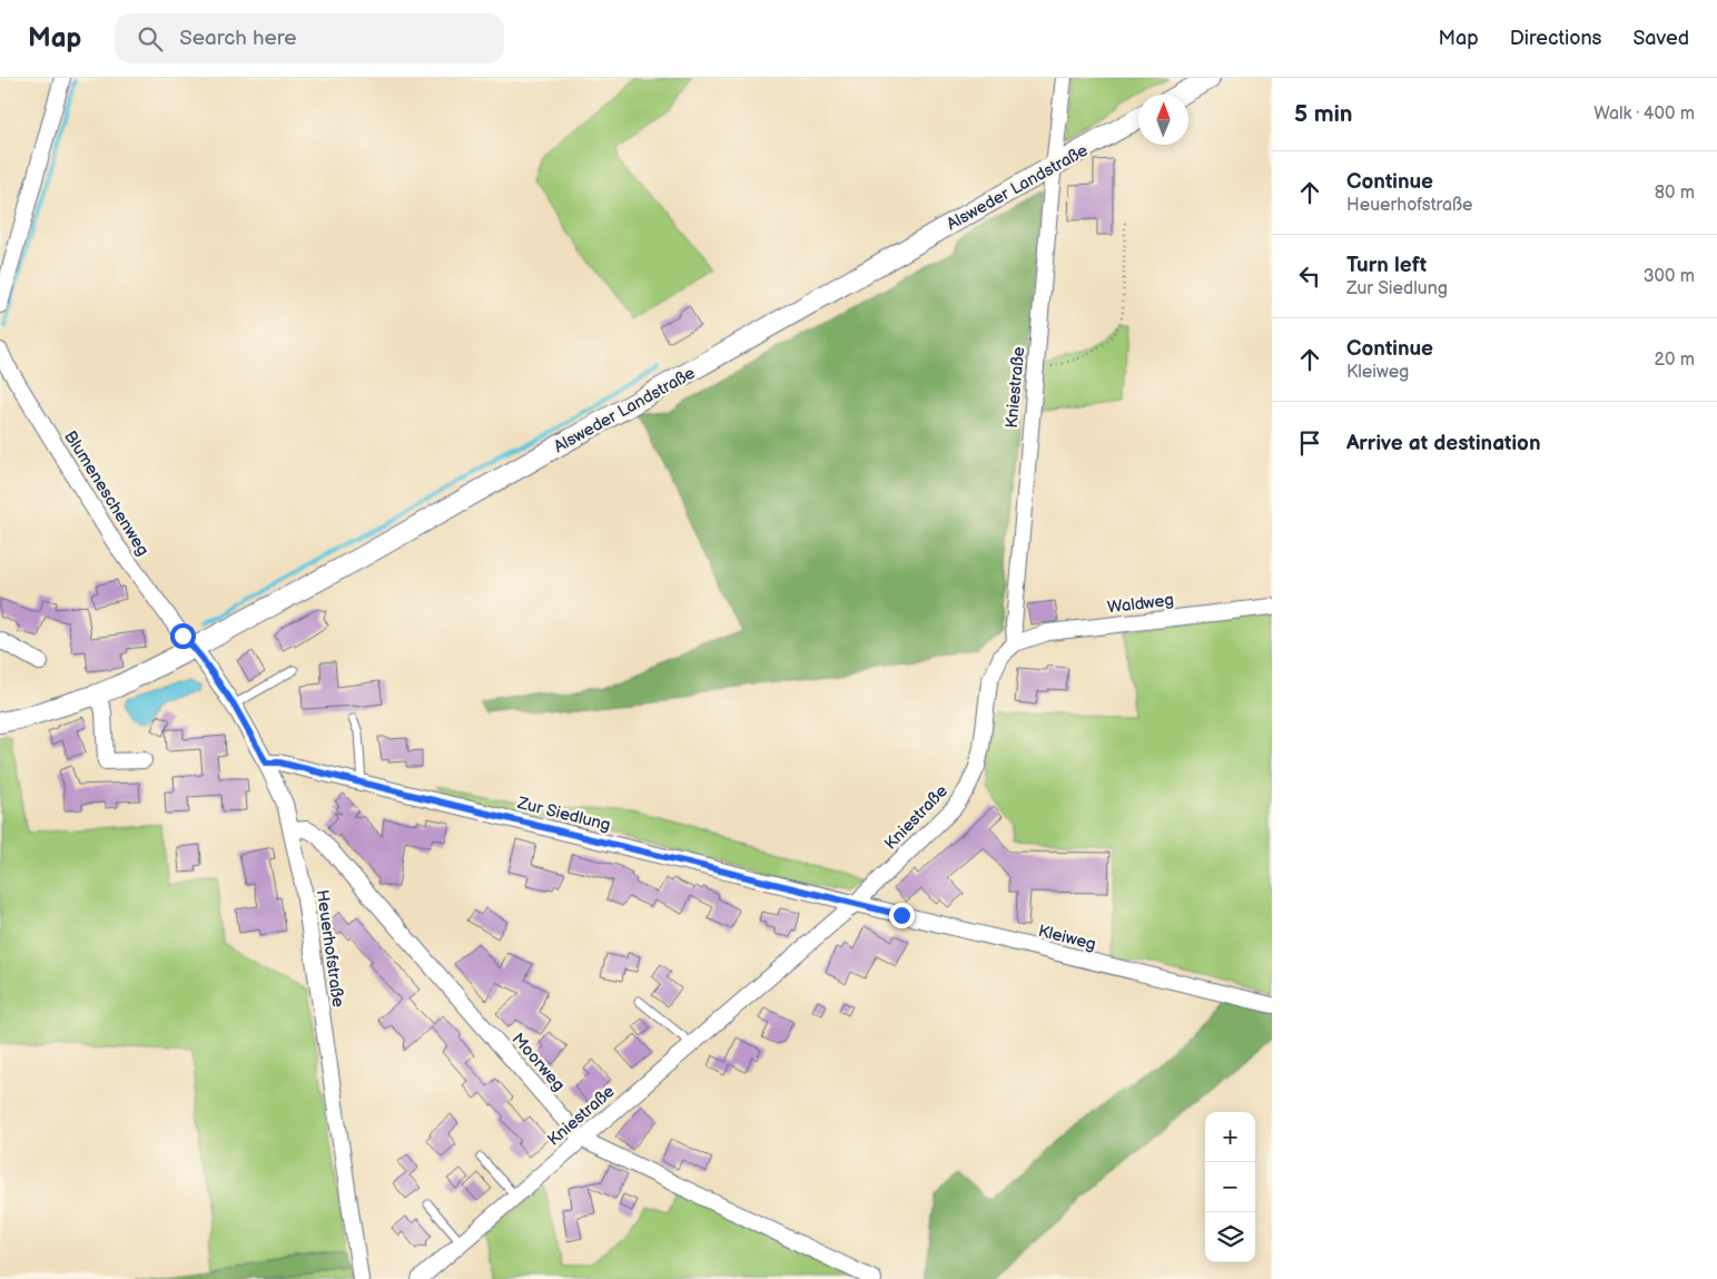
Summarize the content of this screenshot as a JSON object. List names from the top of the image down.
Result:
{
  "streets": {
    "street": [
      "Alsweder Landstraße",
      "Kniestraße",
      "Blumeneschenweg",
      "Waldweg",
      "Zur Siedlung",
      "Kleiweg",
      "Heuerhofstraße",
      "Moorweg"
    ]
  },
  "crossings": [
    ["Alsweder Landstraße", "Kniestraße"],
    ["Alsweder Landstraße", "Blumeneschenweg"],
    ["Alsweder Landstraße", "Heuerhofstraße"],
    ["Kniestraße", "Waldweg"],
    ["Kniestraße", "Zur Siedlung"],
    ["Kniestraße", "Kleiweg"],
    ["Kniestraße", "Moorweg"],
    ["Blumeneschenweg", "Heuerhofstraße"],
    ["Zur Siedlung", "Kleiweg"],
    ["Zur Siedlung", "Heuerhofstraße"],
    ["Heuerhofstraße", "Moorweg"]
  ],
  "north": "top",
  "page": {
    "header": "Map",
    "search": "Search here",
    "nav": ["Map", "Directions", "Saved"],
    "heading": ["5 min", "Walk · 400 m"],
    "list": [
      ["Continue", "Heuerhofstraße", "80 m"],
      ["Turn left", "Zur Siedlung", "300 m"],
      ["Continue", "Kleiweg", "20 m"],
      "Arrive at destination"
    ],
    "map_buttons": ["+", "−"]
  }
}
